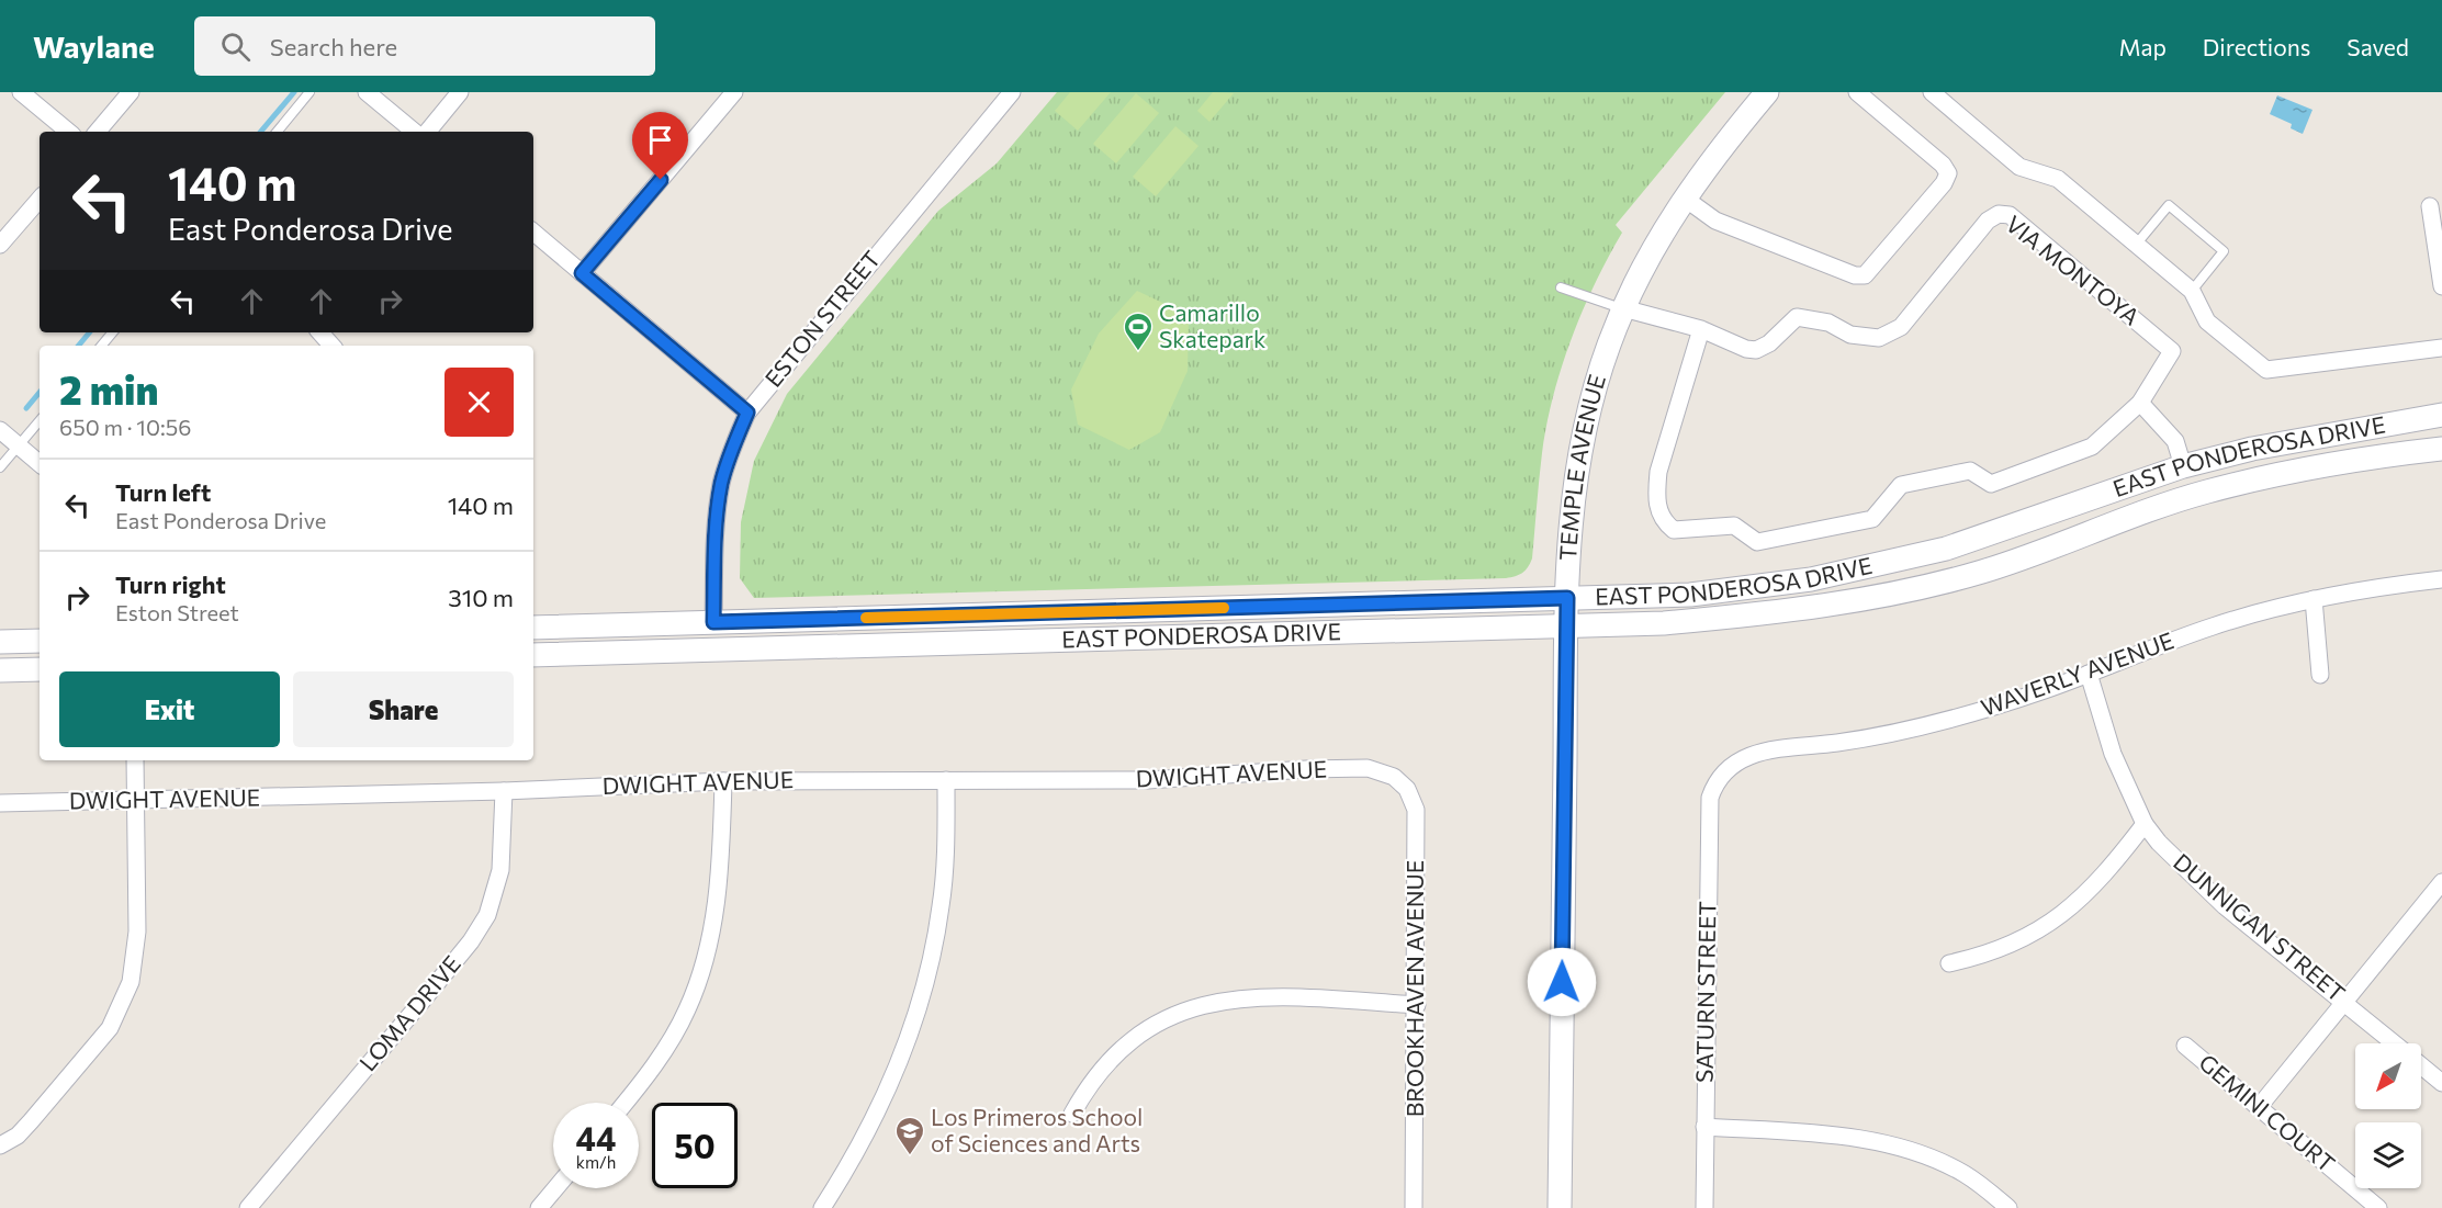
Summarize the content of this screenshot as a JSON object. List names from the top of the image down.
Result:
{
  "streets": {
    "main road": ["EAST PONDEROSA DRIVE", "TEMPLE AVENUE"],
    "street": [
      "VIA MONTOYA",
      "ESTON STREET",
      "WAVERLY AVENUE",
      "DWIGHT AVENUE",
      "DUNNIGAN STREET",
      "BROOKHAVEN AVENUE",
      "SATURN STREET",
      "LOMA DRIVE",
      "GEMINI COURT"
    ]
  },
  "crossings": [
    ["VIA MONTOYA", "TEMPLE AVENUE"],
    ["ESTON STREET", "EAST PONDEROSA DRIVE"],
    ["EAST PONDEROSA DRIVE", "TEMPLE AVENUE"],
    ["WAVERLY AVENUE", "DUNNIGAN STREET"],
    ["WAVERLY AVENUE", "SATURN STREET"],
    ["DWIGHT AVENUE", "BROOKHAVEN AVENUE"],
    ["DWIGHT AVENUE", "LOMA DRIVE"]
  ],
  "places": {
    "sports": ["Camarillo Skatepark"],
    "school or university": ["Los Primeros School of Sciences and Arts"]
  },
  "north": "bottom left",
  "page": {
    "header": "Waylane",
    "search": "Search here",
    "nav": ["Map", "Directions", "Saved"],
    "turn": ["140 m", "East Ponderosa Drive"],
    "heading": ["2 min", "650 m · 10:56"],
    "list": [
      {
        "name": "Turn left",
        "note": "East Ponderosa Drive",
        "value": "140 m"
      },
      {
        "name": "Turn right",
        "note": "Eston Street",
        "value": "310 m"
      }
    ],
    "buttons": ["Exit", "Share"],
    "speed": "44 km/h",
    "limit": "50"
  }
}
